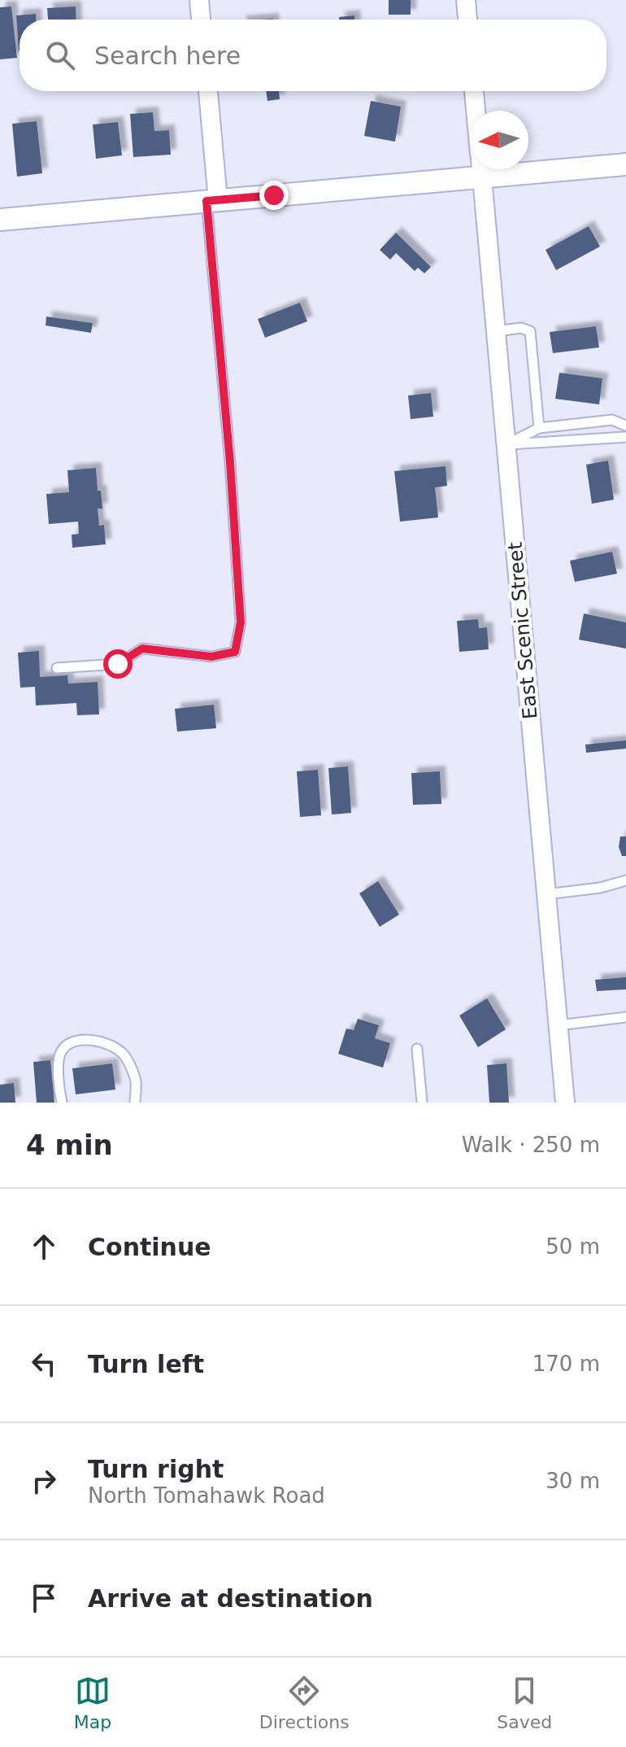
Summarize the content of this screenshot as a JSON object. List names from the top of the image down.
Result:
{
  "streets": {
    "street": ["East Scenic Street"]
  },
  "north": "left",
  "page": {
    "search": "Search here",
    "heading": ["4 min", "Walk · 250 m"],
    "list": [
      ["Continue", "50 m"],
      ["Turn left", "170 m"],
      ["Turn right", "North Tomahawk Road", "30 m"],
      "Arrive at destination"
    ],
    "nav": ["Map", "Directions", "Saved"]
  }
}
